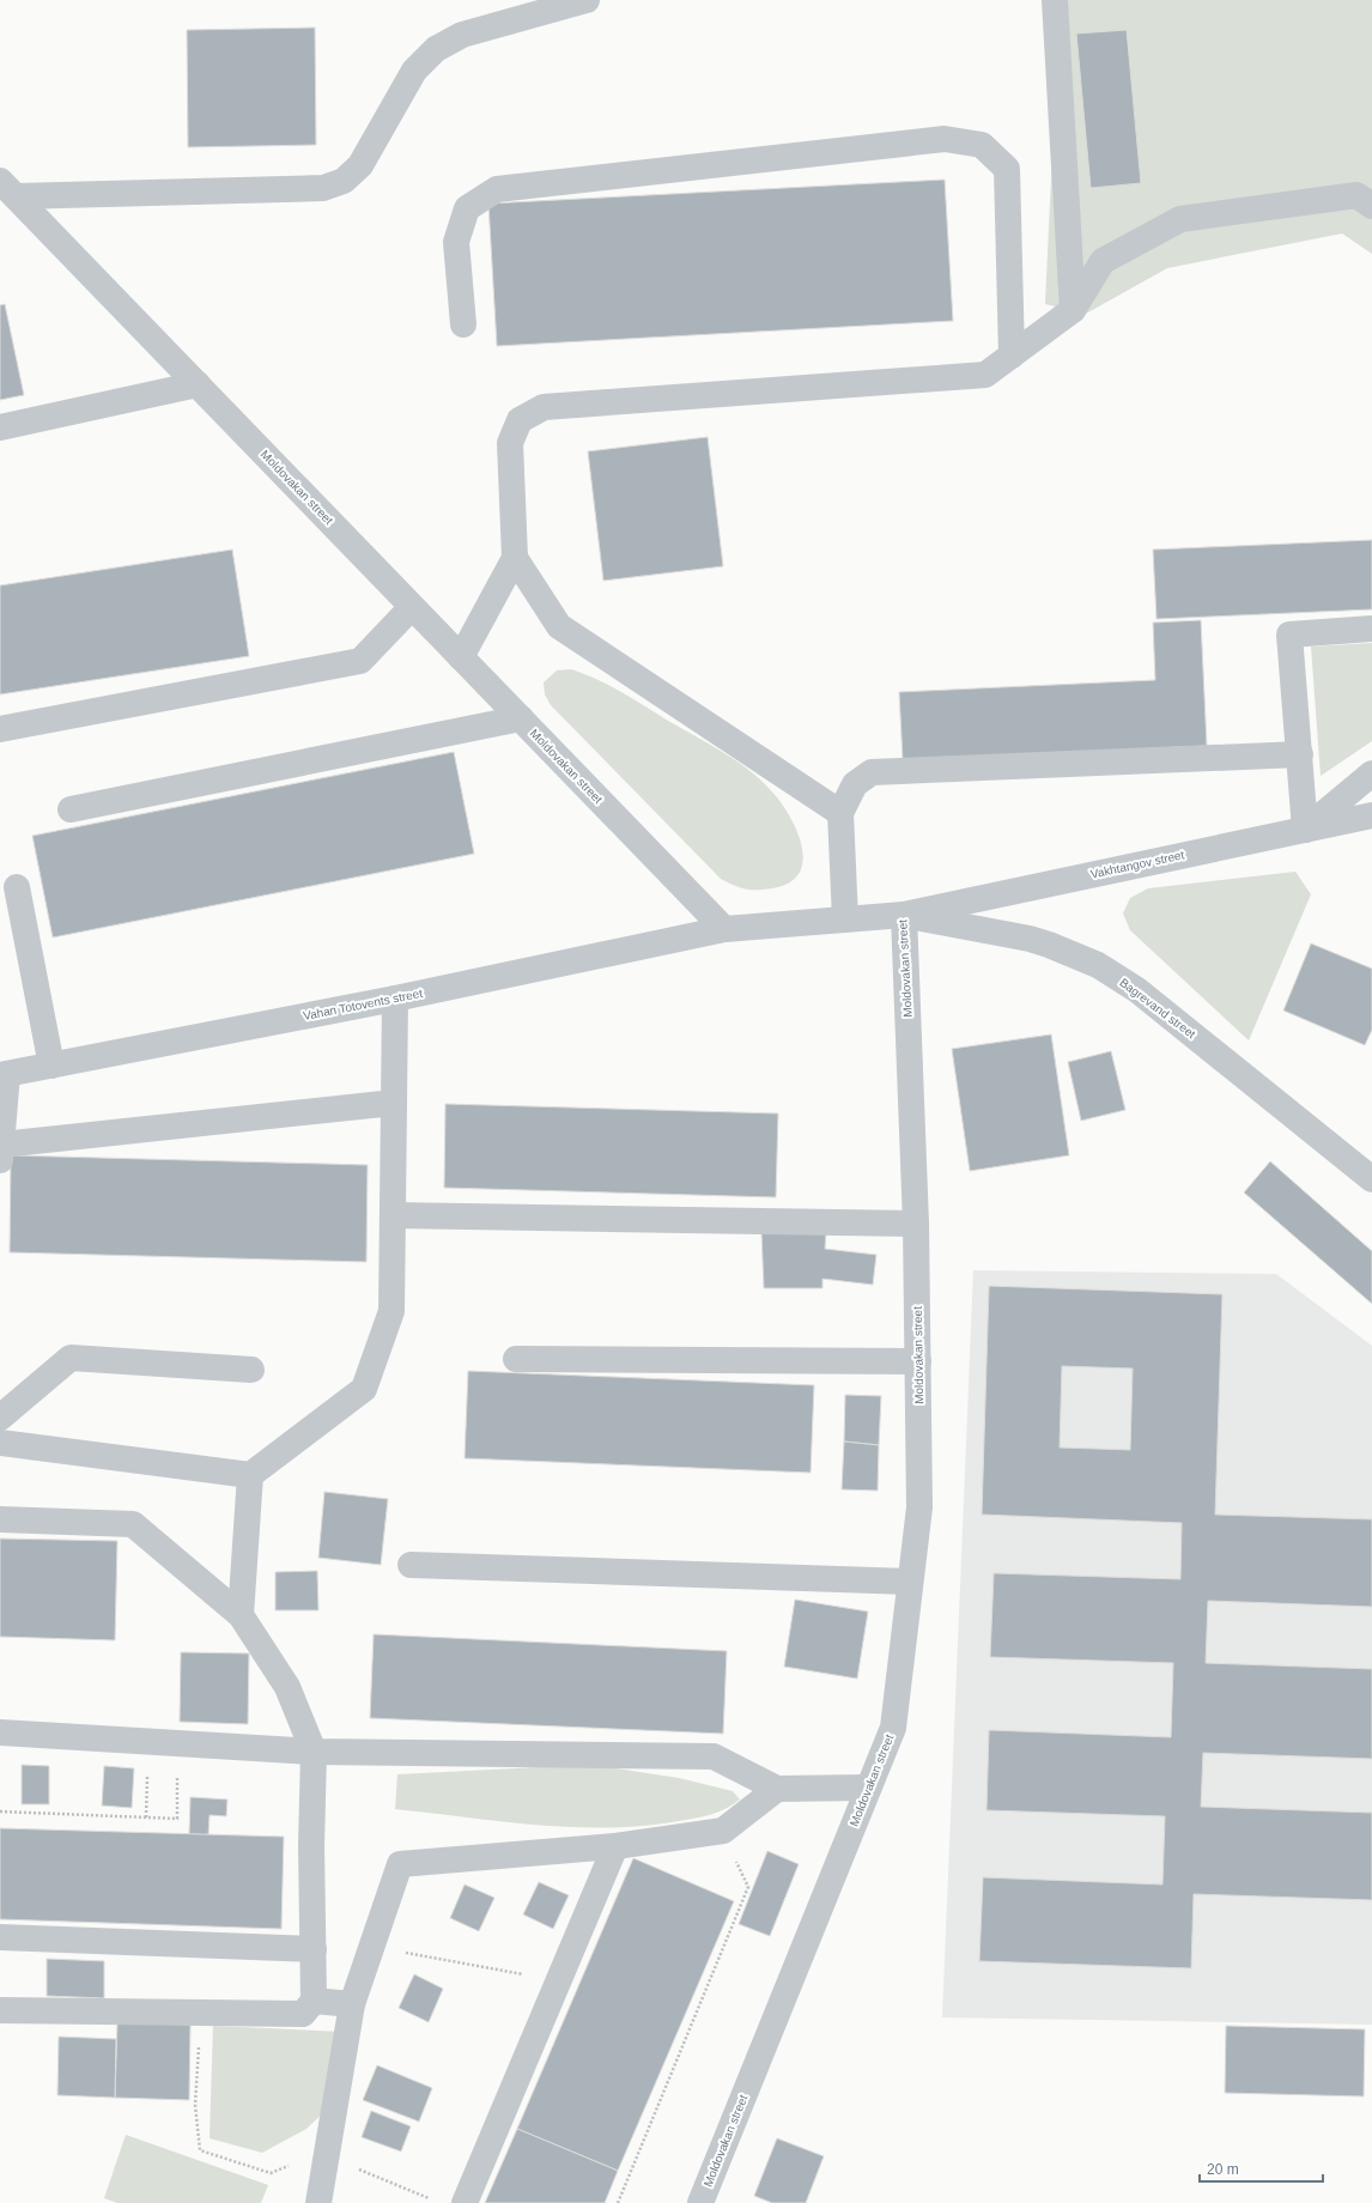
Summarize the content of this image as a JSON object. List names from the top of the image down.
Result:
{
  "streets": {
    "street": [
      "Moldovakan street",
      "Vakhtangov street",
      "Vahan Totovents street",
      "Bagrevand street"
    ]
  },
  "crossings": [
    ["Moldovakan street", "Vakhtangov street"],
    ["Moldovakan street", "Vahan Totovents street"],
    ["Moldovakan street", "Bagrevand street"],
    ["Vakhtangov street", "Bagrevand street"]
  ],
  "scale_bar": "20 m"
}
